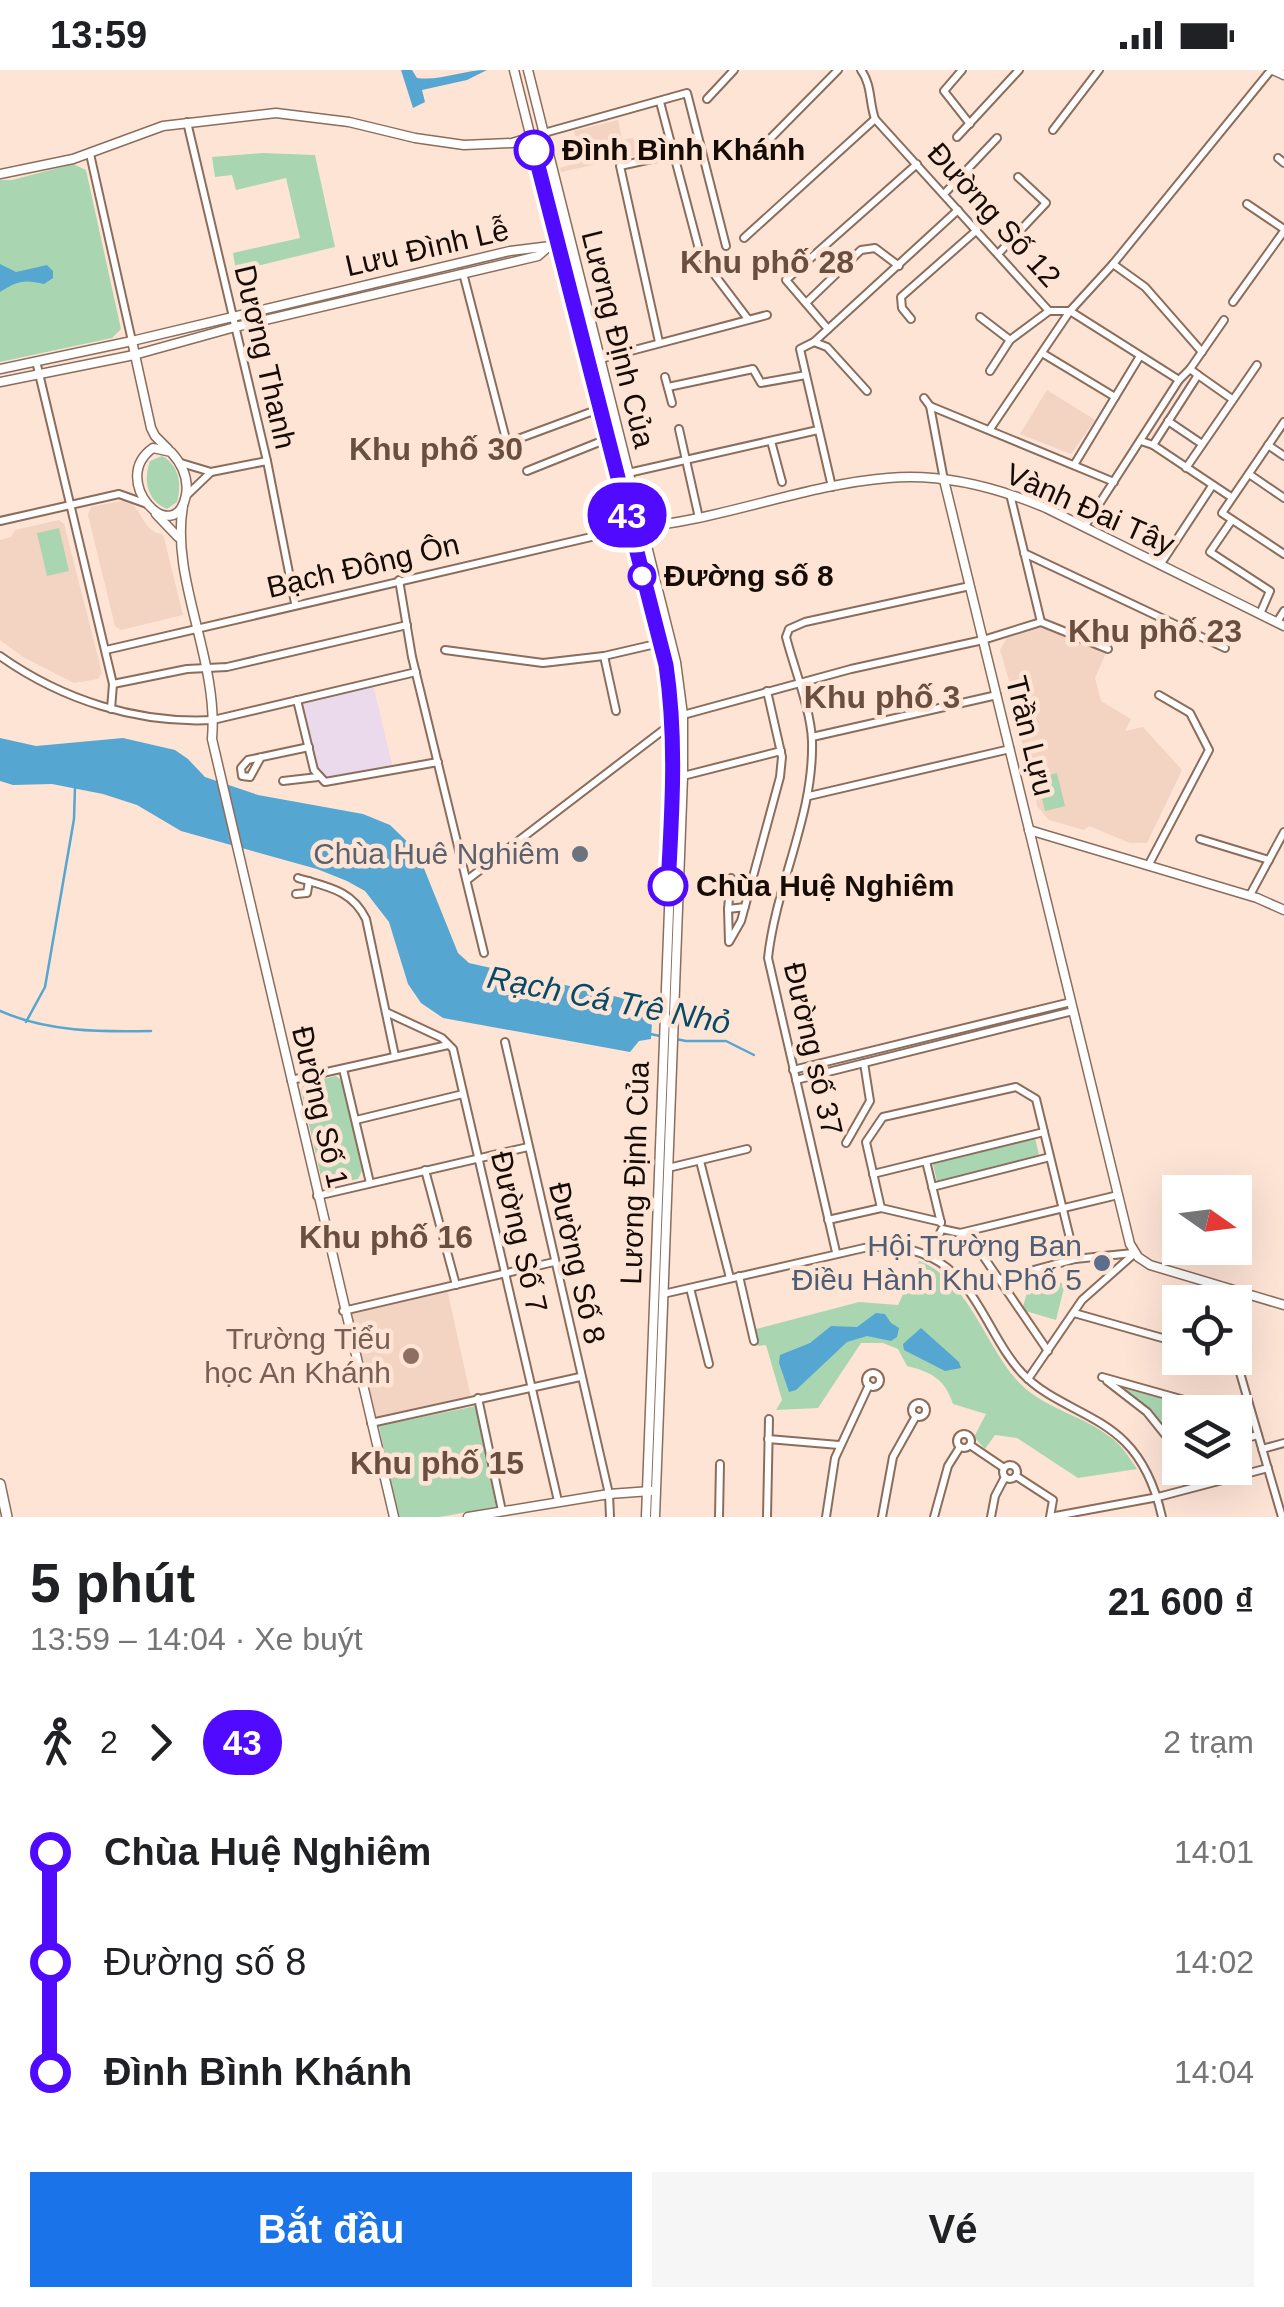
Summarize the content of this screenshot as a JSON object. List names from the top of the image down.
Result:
{
  "streets": {
    "street": [
      "Đường Số 12",
      "Lưu Đình Lễ",
      "Lương Định Của",
      "Dương Thanh",
      "Vành Đai Tây",
      "Bạch Đông Ôn",
      "Trần Lựu",
      "Đường số 37",
      "Đường Số 1",
      "Đường Số 7",
      "Đường Số 8"
    ]
  },
  "crossings": [
    ["Lưu Đình Lễ", "Dương Thanh"],
    ["Lương Định Của", "Vành Đai Tây"],
    ["Lương Định Của", "Bạch Đông Ôn"],
    ["Dương Thanh", "Bạch Đông Ôn"],
    ["Vành Đai Tây", "Bạch Đông Ôn"],
    ["Vành Đai Tây", "Trần Lựu"],
    ["Bạch Đông Ôn", "Đường Số 1"],
    ["Trần Lựu", "Đường số 37"]
  ],
  "districts": [
    "Khu phố 28",
    "Khu phố 30",
    "Khu phố 23",
    "Khu phố 3",
    "Khu phố 16",
    "Khu phố 15"
  ],
  "water": ["Rạch Cá Trê Nhỏ"],
  "places": [
    "Đình Bình Khánh",
    "Đường số 8",
    "Chùa Huê Nghiêm",
    "Chùa Huệ Nghiêm",
    "Hội Trường Ban Điều Hành Khu Phố 5",
    "Trường Tiểu học An Khánh"
  ],
  "lines": ["bus line 43"],
  "north": "right",
  "page": {
    "status": "13:59",
    "on_map": "43",
    "heading": ["5 phút", "13:59 – 14:04 · Xe buýt", "21 600 ₫"],
    "legs": ["2", "43", "2 trạm"],
    "list": [
      {
        "name": "Chùa Huệ Nghiêm",
        "value": "14:01"
      },
      {
        "name": "Đường số 8",
        "value": "14:02"
      },
      {
        "name": "Đình Bình Khánh",
        "value": "14:04"
      }
    ],
    "buttons": ["Bắt đầu", "Vé"]
  }
}
